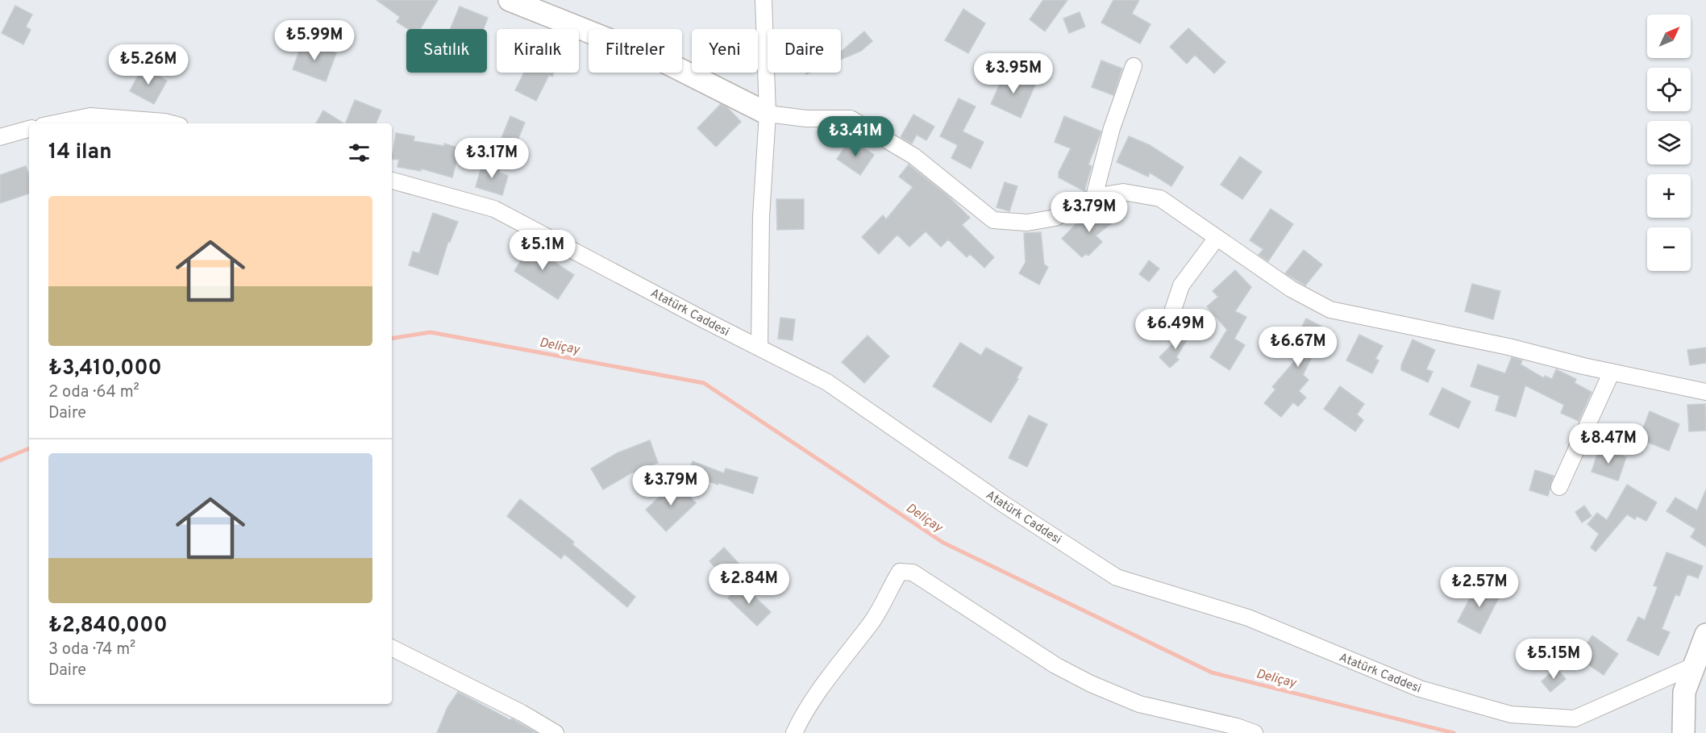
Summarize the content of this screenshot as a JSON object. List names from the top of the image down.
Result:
{
  "streets": {
    "street": ["Atatürk Caddesi"]
  },
  "water": ["Deliçay"],
  "north": "top right",
  "page": {
    "map_buttons": ["+", "−"],
    "price": [
      "₺5.99M",
      "₺5.26M",
      "₺3.95M",
      "₺3.41M",
      "₺3.17M",
      "₺3.79M",
      "₺5.1M",
      "₺6.49M",
      "₺6.67M",
      "₺8.47M",
      "₺3.79M",
      "₺2.84M",
      "₺2.57M",
      "₺5.15M"
    ],
    "chip": [
      "Satılık",
      "Kiralık",
      "Filtreler",
      "Yeni",
      "Daire"
    ],
    "heading": "14 ilan",
    "list": [
      {
        "name": "₺3,410,000",
        "note": "2 oda · 64 m² · Daire"
      },
      {
        "name": "₺2,840,000",
        "note": "3 oda · 74 m² · Daire"
      }
    ]
  }
}
